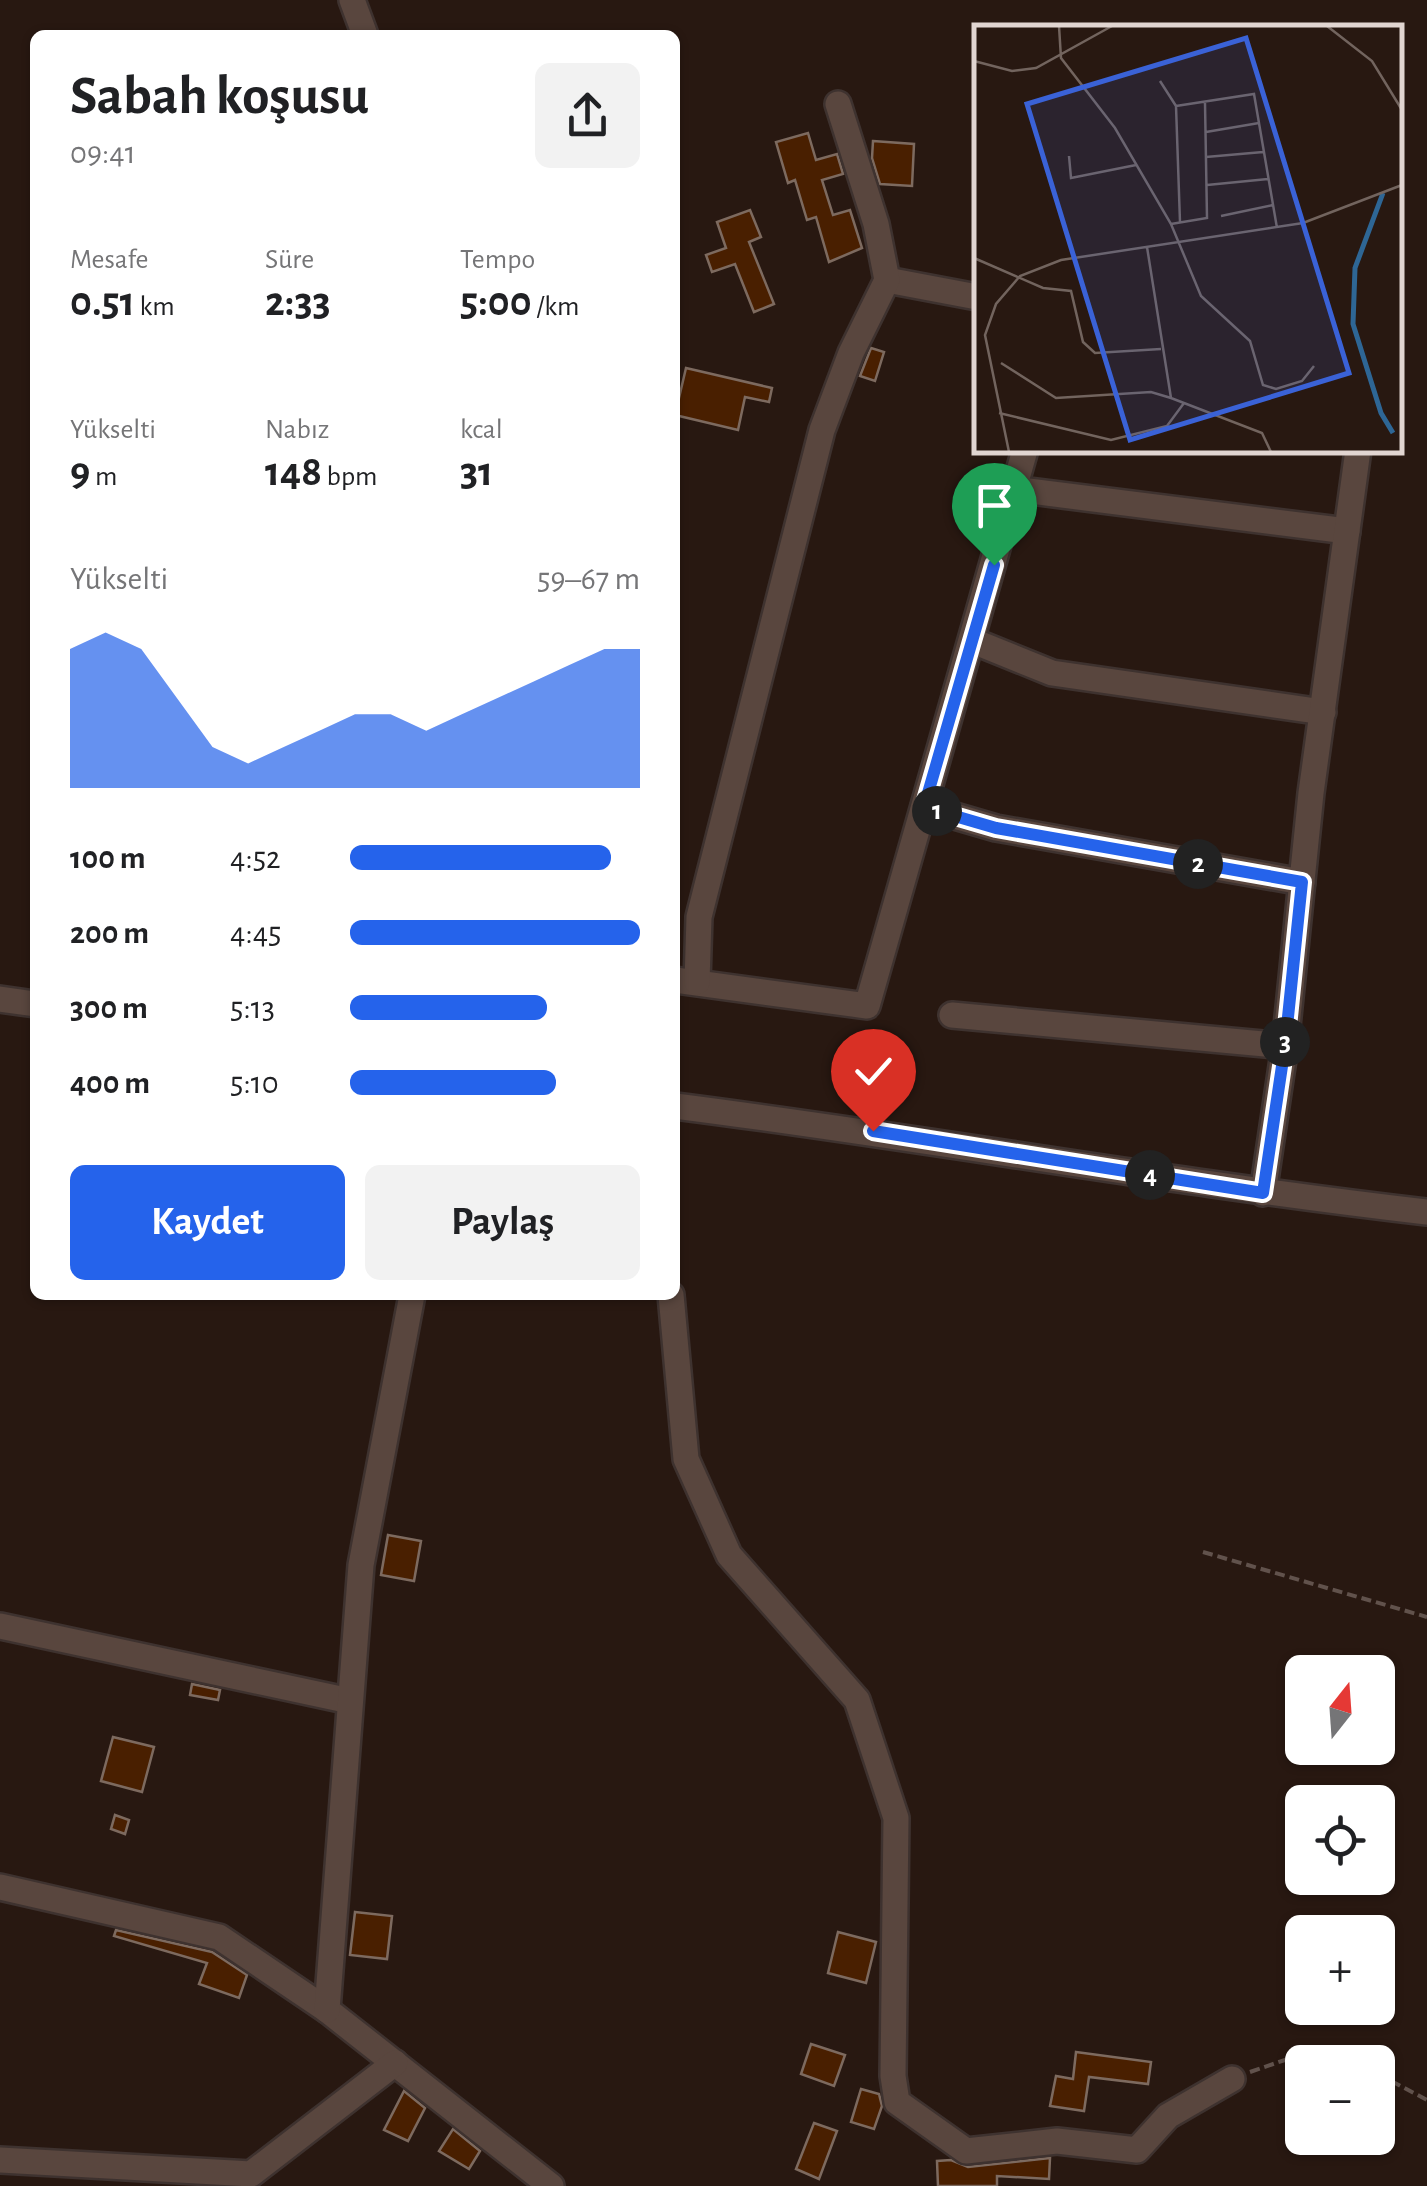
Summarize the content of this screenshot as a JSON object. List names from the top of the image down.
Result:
{
  "north": "top",
  "page": {
    "heading": ["Sabah koşusu", "09:41"],
    "stats": [
      ["Mesafe", "0.51 km"],
      ["Süre", "2:33"],
      ["Tempo", "5:00 /km"],
      ["Yükselti", "9 m"],
      ["Nabız", "148 bpm"],
      ["kcal", "31"]
    ],
    "chart": ["Yükselti", "59–67 m"],
    "pins": [
      "1",
      "2",
      "3",
      "4"
    ],
    "list": [
      {
        "name": "100 m",
        "note": "4:52"
      },
      {
        "name": "200 m",
        "note": "4:45"
      },
      {
        "name": "300 m",
        "note": "5:13"
      },
      {
        "name": "400 m",
        "note": "5:10"
      }
    ],
    "buttons": ["Kaydet", "Paylaş"],
    "map_buttons": ["+", "−"]
  }
}
